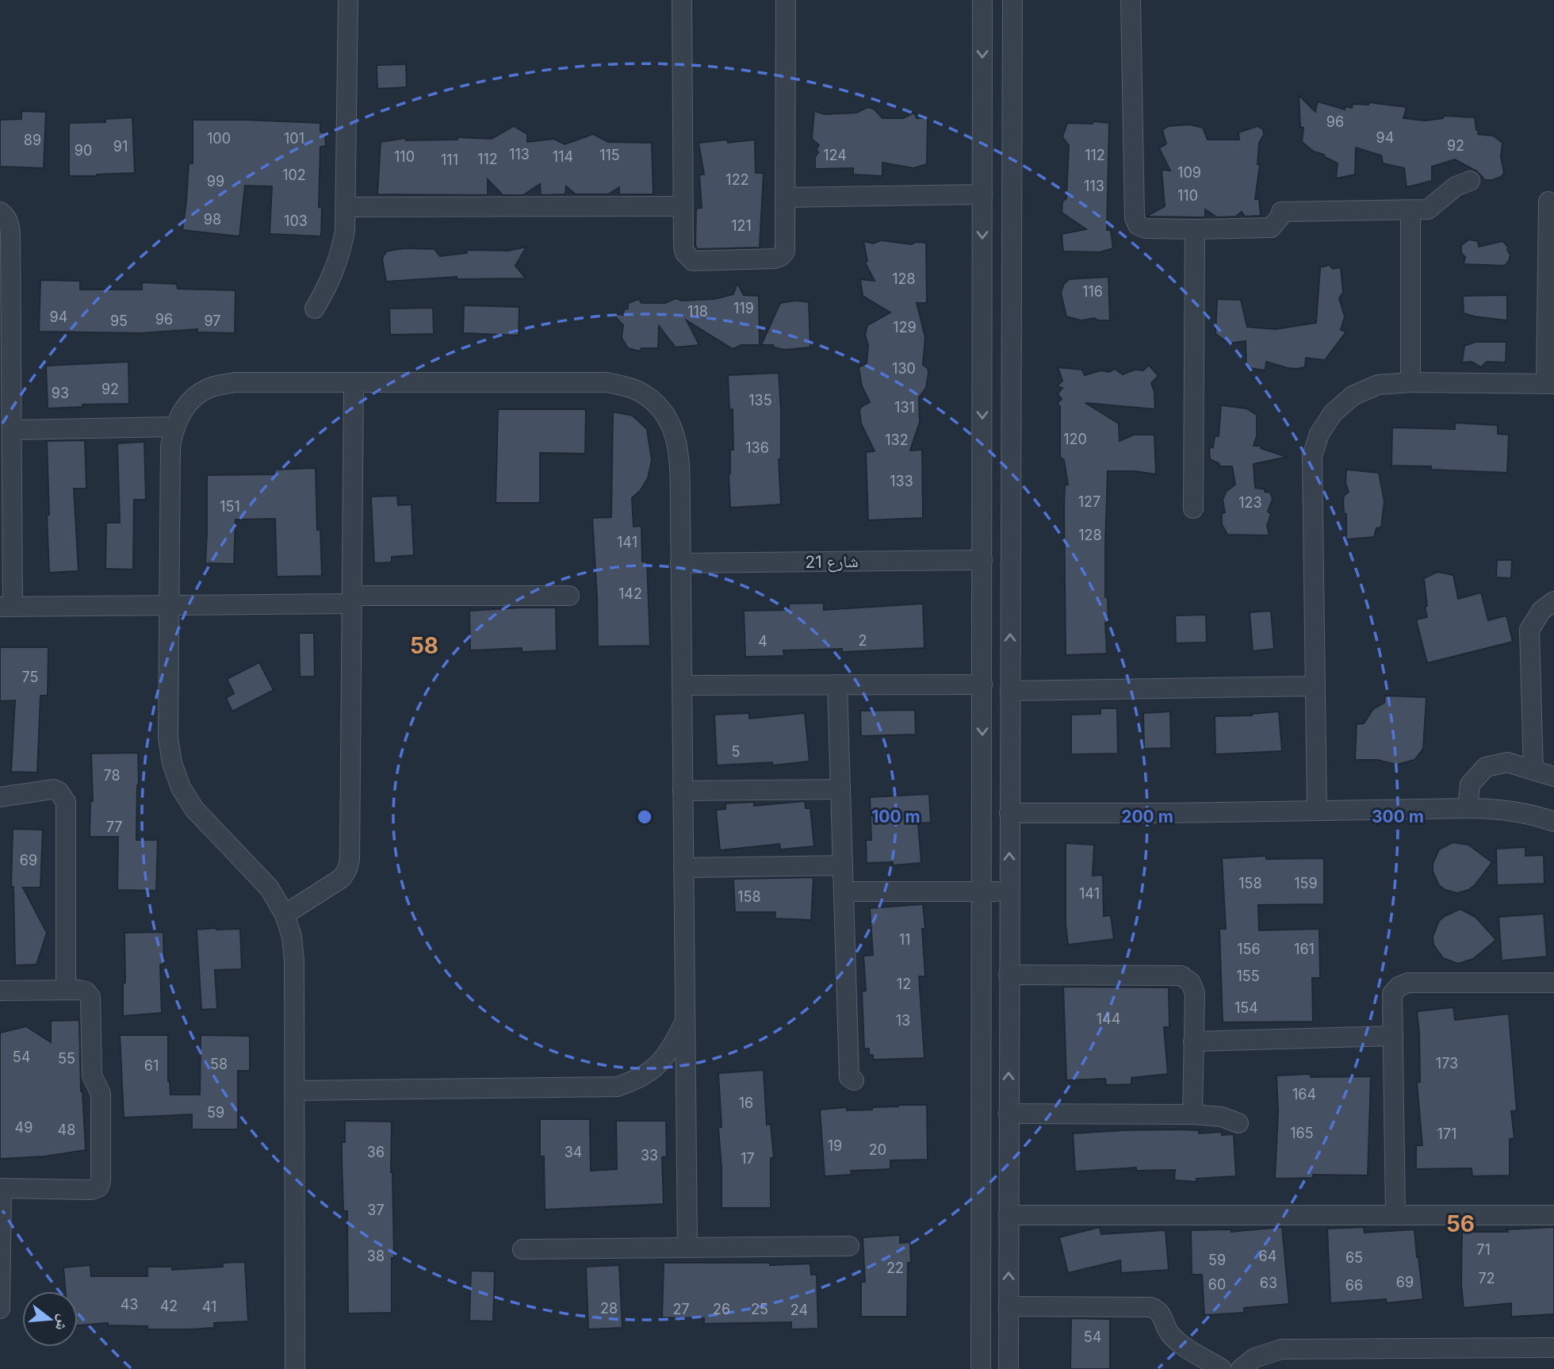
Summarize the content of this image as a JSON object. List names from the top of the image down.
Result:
{
  "streets": {
    "street": ["شارع 21"]
  },
  "districts": ["58", "56"],
  "house_numbers": [
    "96",
    "94",
    "100",
    "101",
    "89",
    "92",
    "91",
    "90",
    "113",
    "115",
    "124",
    "112",
    "110",
    "114",
    "112",
    "111",
    "109",
    "102",
    "122",
    "99",
    "113",
    "110",
    "98",
    "103",
    "121",
    "128",
    "116",
    "119",
    "118",
    "94",
    "96",
    "95",
    "97",
    "129",
    "130",
    "92",
    "93",
    "135",
    "131",
    "120",
    "132",
    "136",
    "133",
    "127",
    "123",
    "151",
    "128",
    "141",
    "142",
    "2",
    "4",
    "75",
    "5",
    "78",
    "77",
    "69",
    "158",
    "159",
    "141",
    "158",
    "11",
    "156",
    "161",
    "155",
    "12",
    "154",
    "144",
    "13",
    "54",
    "55",
    "173",
    "58",
    "61",
    "164",
    "16",
    "59",
    "49",
    "48",
    "165",
    "171",
    "19",
    "20",
    "36",
    "34",
    "33",
    "17",
    "37",
    "71",
    "38",
    "64",
    "65",
    "59",
    "22",
    "72",
    "69",
    "63",
    "60",
    "66",
    "43",
    "42",
    "41",
    "28",
    "27",
    "26",
    "25",
    "24",
    "54"
  ],
  "north": "right",
  "rings": ["100 m", "200 m", "300 m"]
}
